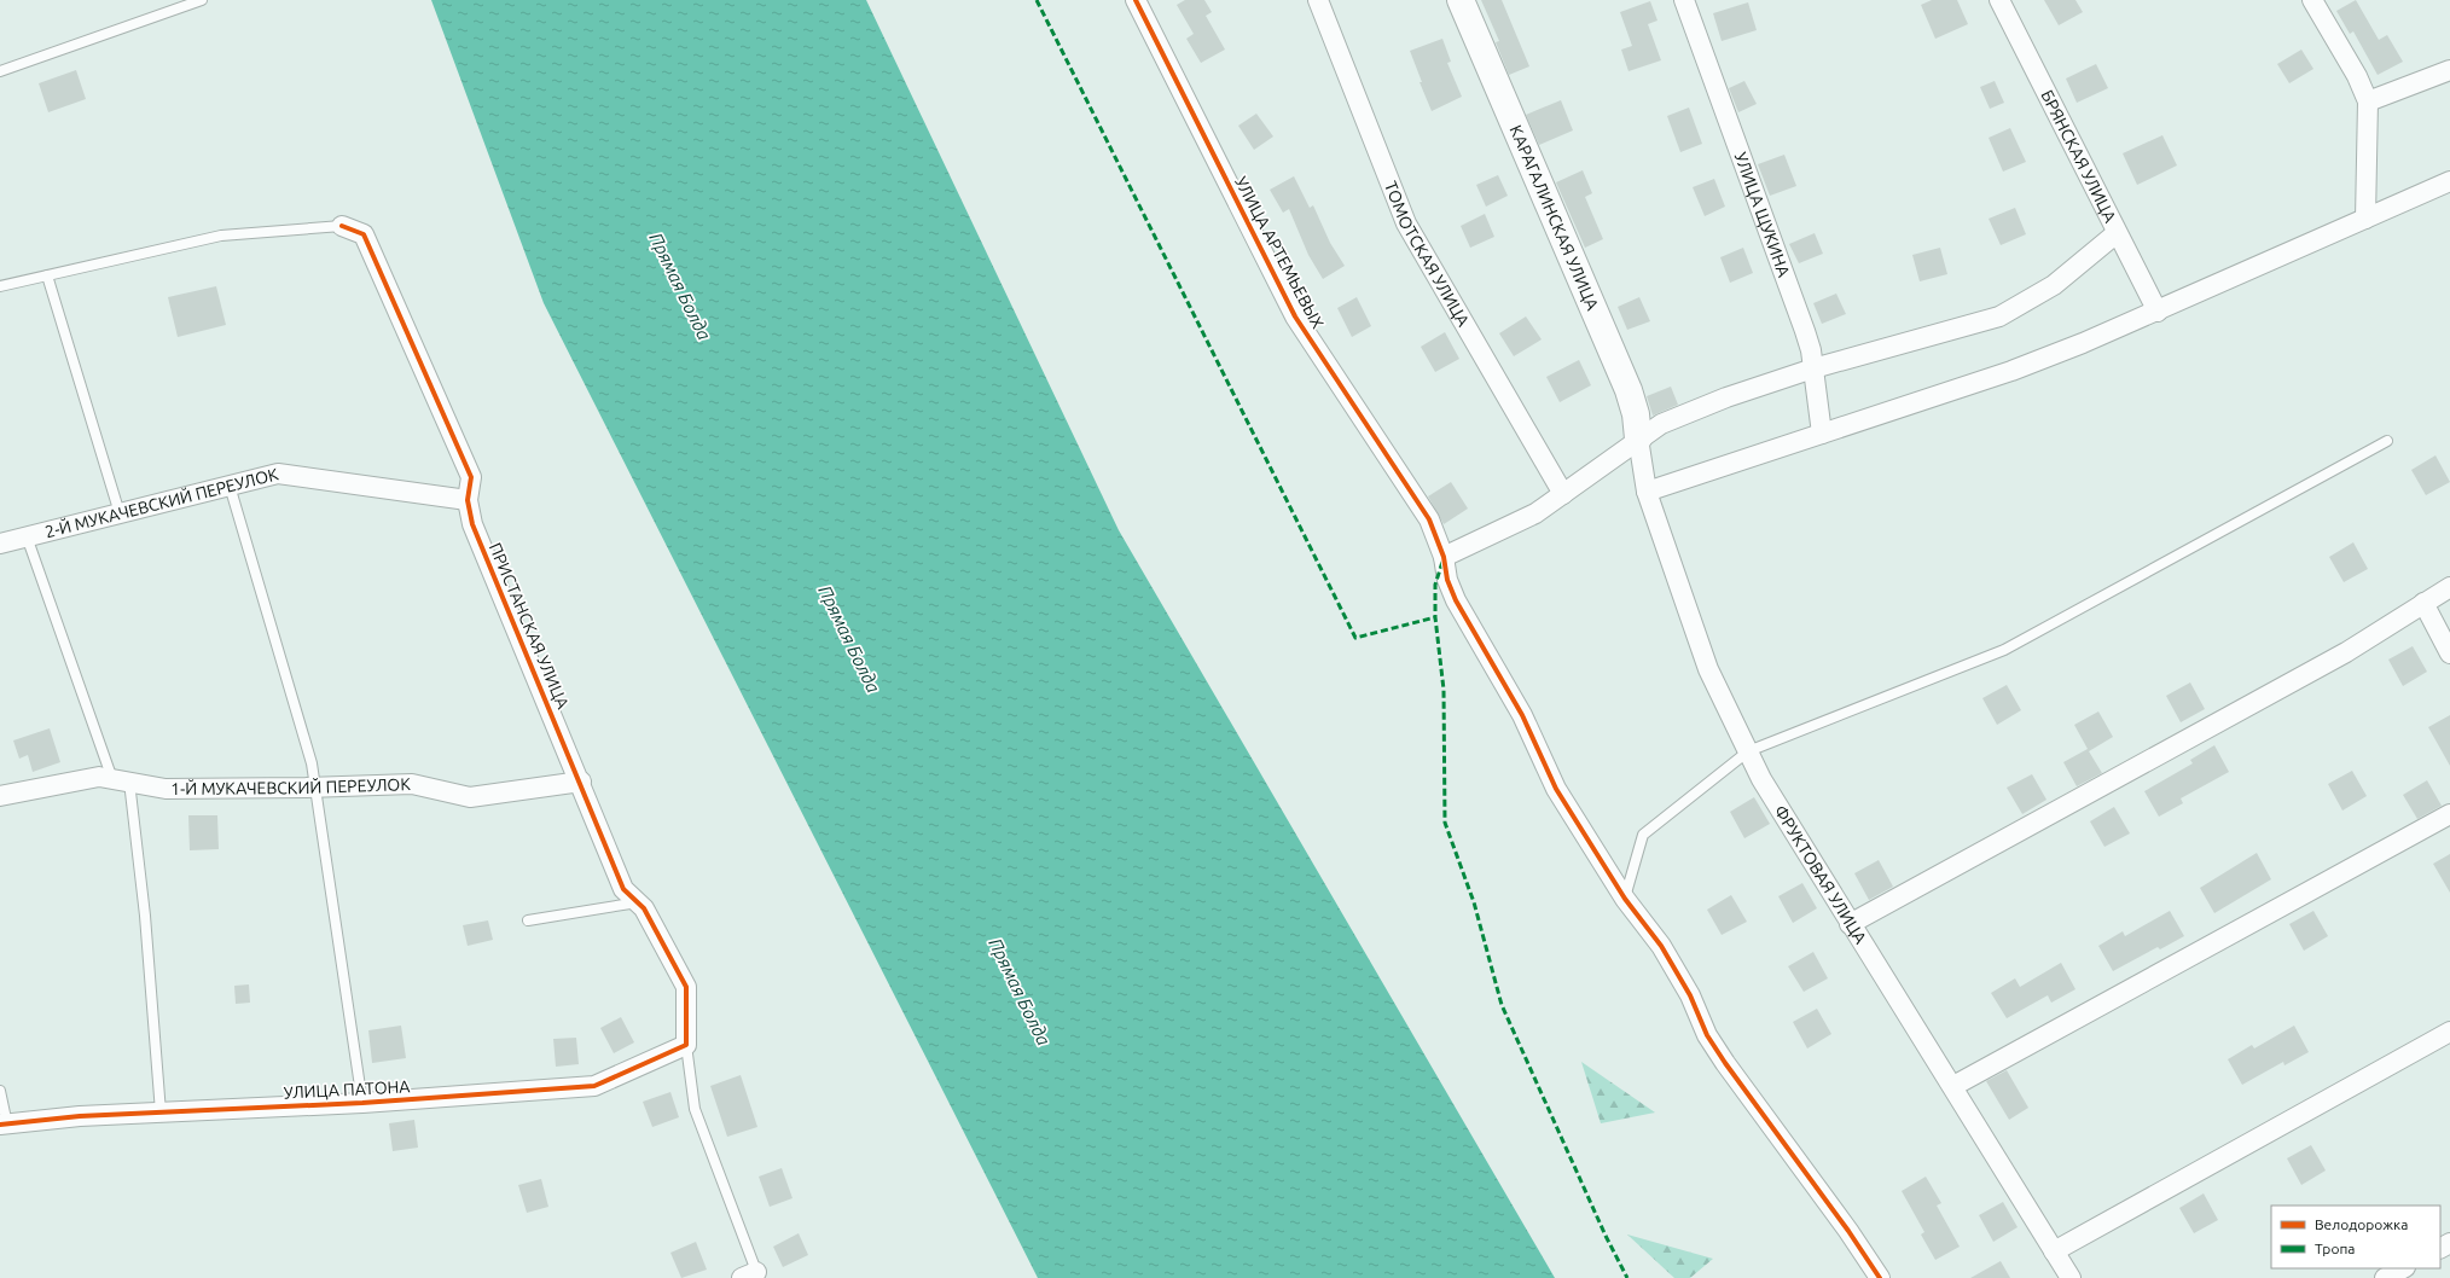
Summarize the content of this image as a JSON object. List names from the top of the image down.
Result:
{
  "streets": {
    "street": [
      "БРЯНСКАЯ УЛИЦА",
      "УЛИЦА ЩУКИНА",
      "КАРАГАЛИНСКАЯ УЛИЦА",
      "УЛИЦА АРТЕМЬЕВЫХ",
      "ТОМОТСКАЯ УЛИЦА",
      "2-Й МУКАЧЕВСКИЙ ПЕРЕУЛОК",
      "ПРИСТАНСКАЯ УЛИЦА",
      "1-Й МУКАЧЕВСКИЙ ПЕРЕУЛОК",
      "ФРУКТОВАЯ УЛИЦА",
      "УЛИЦА ПАТОНА"
    ]
  },
  "crossings": [
    ["КАРАГАЛИНСКАЯ УЛИЦА", "ФРУКТОВАЯ УЛИЦА"],
    ["2-Й МУКАЧЕВСКИЙ ПЕРЕУЛОК", "ПРИСТАНСКАЯ УЛИЦА"],
    ["ПРИСТАНСКАЯ УЛИЦА", "1-Й МУКАЧЕВСКИЙ ПЕРЕУЛОК"],
    ["ПРИСТАНСКАЯ УЛИЦА", "УЛИЦА ПАТОНА"]
  ],
  "water": ["Прямая Болда"],
  "legend": ["Велодорожка", "Тропа"]
}
